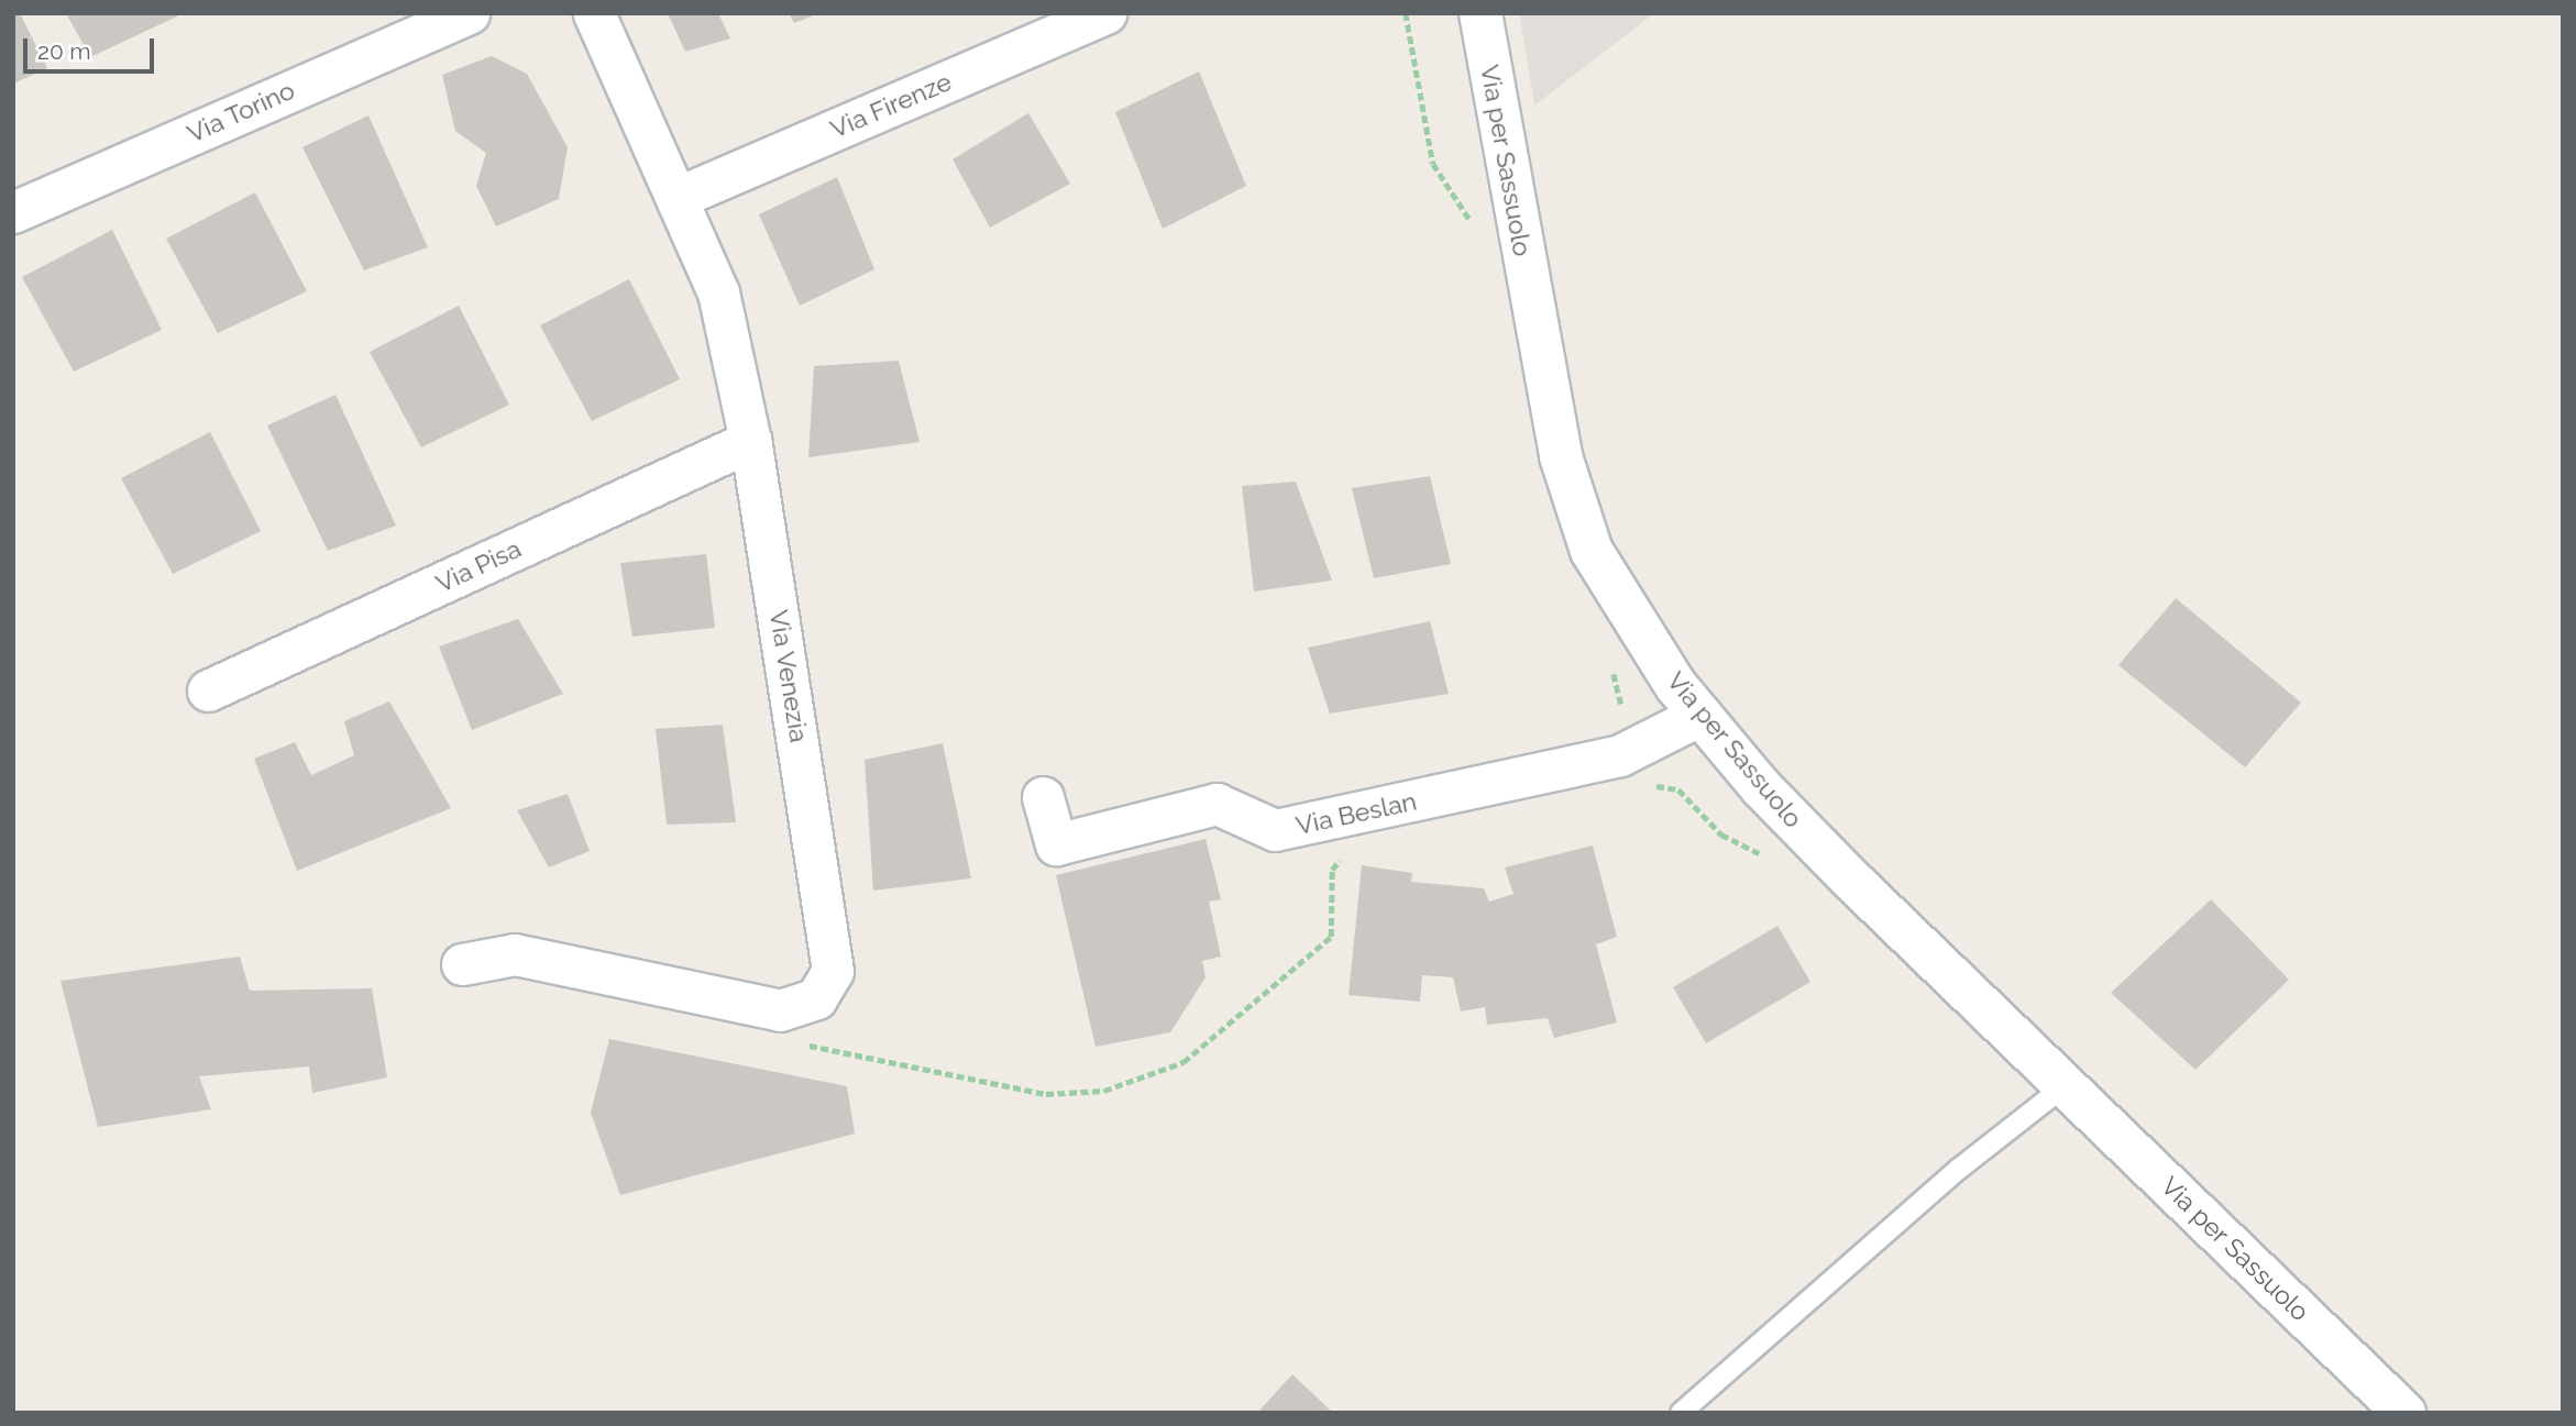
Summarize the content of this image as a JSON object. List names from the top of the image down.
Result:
{
  "streets": {
    "main road": ["Via per Sassuolo"],
    "street": [
      "Via Firenze",
      "Via Torino",
      "Via Pisa",
      "Via Venezia",
      "Via Beslan"
    ]
  },
  "crossings": [
    ["Via Firenze", "Via Venezia"],
    ["Via per Sassuolo", "Via Beslan"],
    ["Via Pisa", "Via Venezia"]
  ],
  "scale_bar": "20 m"
}
